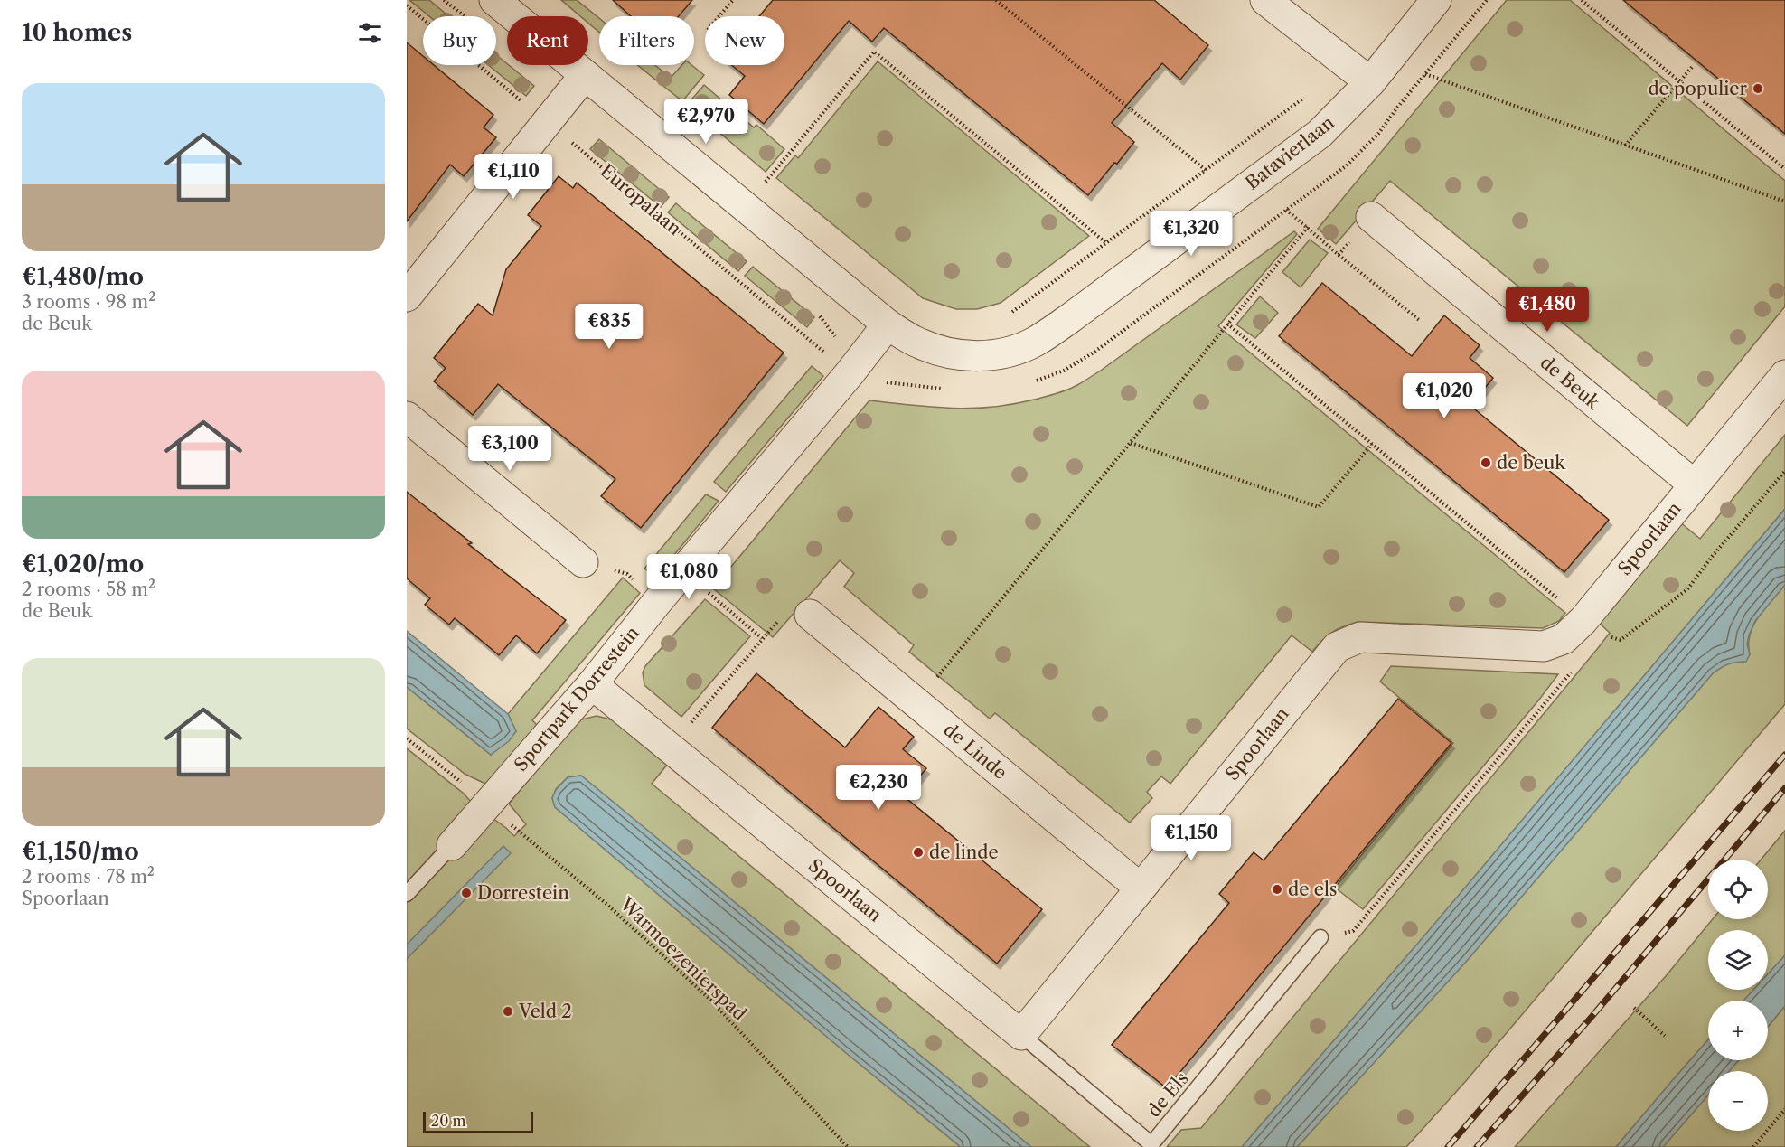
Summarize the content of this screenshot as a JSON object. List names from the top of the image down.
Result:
{
  "streets": {
    "street": [
      "Batavierlaan",
      "de Beuk",
      "Spoorlaan",
      "Sportpark Dorrestein",
      "de Linde"
    ],
    "lane": ["de Els"],
    "path": ["Europalaan", "Warmoezenierspad"]
  },
  "crossings": [
    ["Batavierlaan", "Sportpark Dorrestein"],
    ["Europalaan", "Sportpark Dorrestein"],
    ["de Beuk", "Spoorlaan"],
    ["Spoorlaan", "Sportpark Dorrestein"],
    ["Spoorlaan", "de Linde"],
    ["Spoorlaan", "de Els"],
    ["Sportpark Dorrestein", "Warmoezenierspad"]
  ],
  "places": [
    "de populier",
    "de beuk",
    "de linde",
    "de els",
    "Dorrestein",
    "Veld 2"
  ],
  "scale_bar": "20 m",
  "page": {
    "heading": "10 homes",
    "chip": [
      "Buy",
      "Rent",
      "Filters",
      "New"
    ],
    "list": [
      {
        "name": "€1,480/mo",
        "note": "3 rooms · 98 m² · de Beuk"
      },
      {
        "name": "€1,020/mo",
        "note": "2 rooms · 58 m² · de Beuk"
      },
      {
        "name": "€1,150/mo",
        "note": "2 rooms · 78 m² · Spoorlaan"
      }
    ],
    "price": [
      "€2,970",
      "€1,110",
      "€1,320",
      "€1,480",
      "€835",
      "€1,020",
      "€3,100",
      "€1,080",
      "€2,230",
      "€1,150"
    ],
    "map_buttons": ["+", "−"],
    "scale": "20 m"
  }
}
